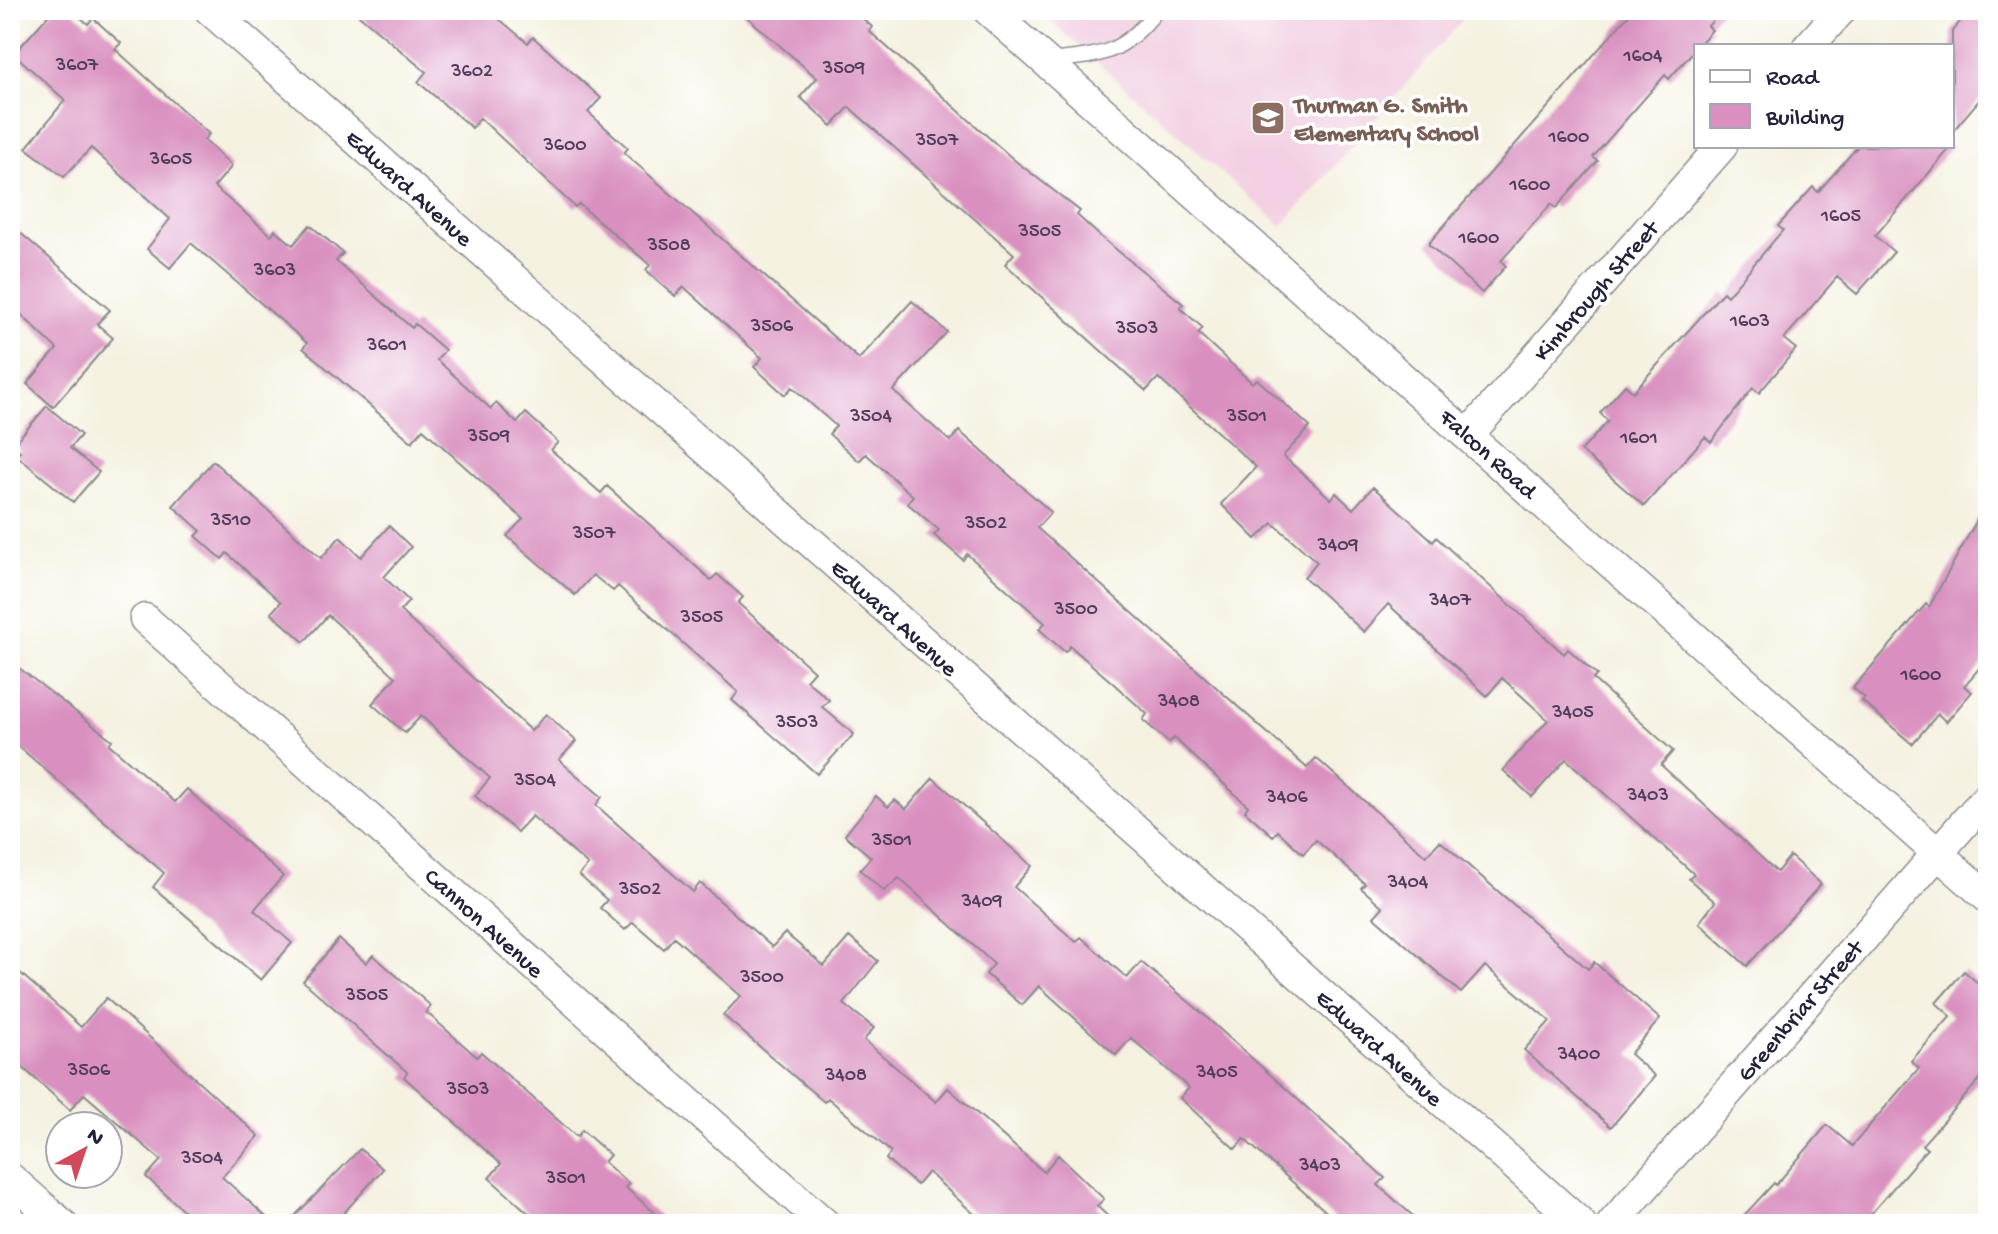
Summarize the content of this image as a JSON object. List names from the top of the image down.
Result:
{
  "streets": {
    "street": [
      "Edward Avenue",
      "Kimbrough Street",
      "Falcon Road",
      "Cannon Avenue",
      "Greenbriar Street"
    ]
  },
  "crossings": [
    ["Kimbrough Street", "Falcon Road"],
    ["Falcon Road", "Greenbriar Street"]
  ],
  "places": {
    "school or university": ["Thurman G. Smith Elementary School"]
  },
  "house_numbers": [
    "1604",
    "3607",
    "3509",
    "3602",
    "1600",
    "3507",
    "3600",
    "3605",
    "1600",
    "1605",
    "3505",
    "1600",
    "3508",
    "3603",
    "1603",
    "3506",
    "3503",
    "3601",
    "3504",
    "3501",
    "3509",
    "1601",
    "3510",
    "3502",
    "3507",
    "3409",
    "3407",
    "3500",
    "3505",
    "1600",
    "3408",
    "3405",
    "3503",
    "3504",
    "3403",
    "3406",
    "3501",
    "3404",
    "3502",
    "3409",
    "3500",
    "3505",
    "3400",
    "3506",
    "3405",
    "3408",
    "3503",
    "3504",
    "3403",
    "3501"
  ],
  "legend": ["Road", "Building"],
  "north": "top right"
}
